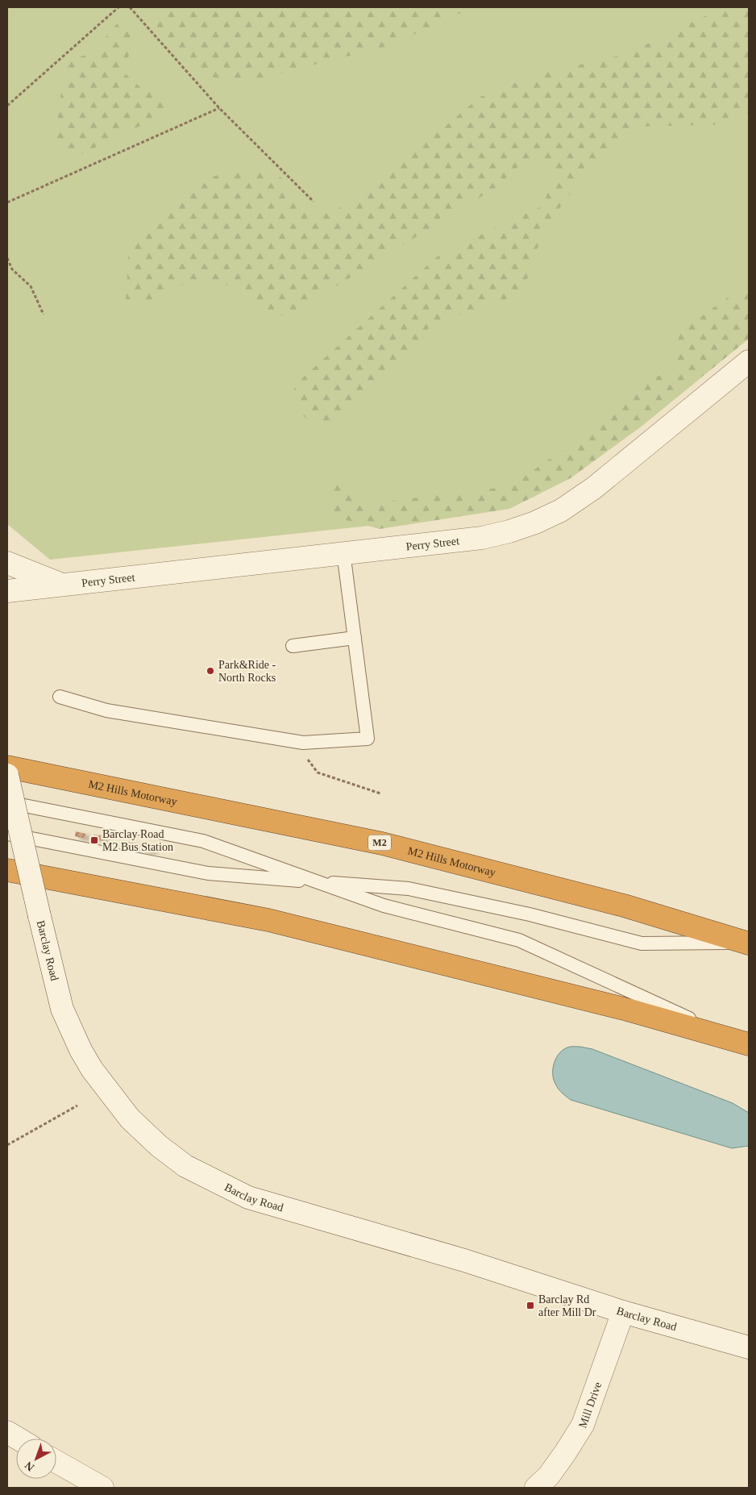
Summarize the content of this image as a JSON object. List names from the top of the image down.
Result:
{
  "streets": {
    "highway": ["M2 Hills Motorway", "M2"],
    "street": ["Perry Street", "Barclay Road", "Mill Drive"]
  },
  "crossings": [
    ["M2 Hills Motorway", "M2"],
    ["Barclay Road", "Mill Drive"]
  ],
  "places": {
    "other": ["Park&Ride - North Rocks"],
    "transit": ["Barclay Road M2 Bus Station", "Barclay Rd after Mill Dr"]
  },
  "north": "bottom left"
}
